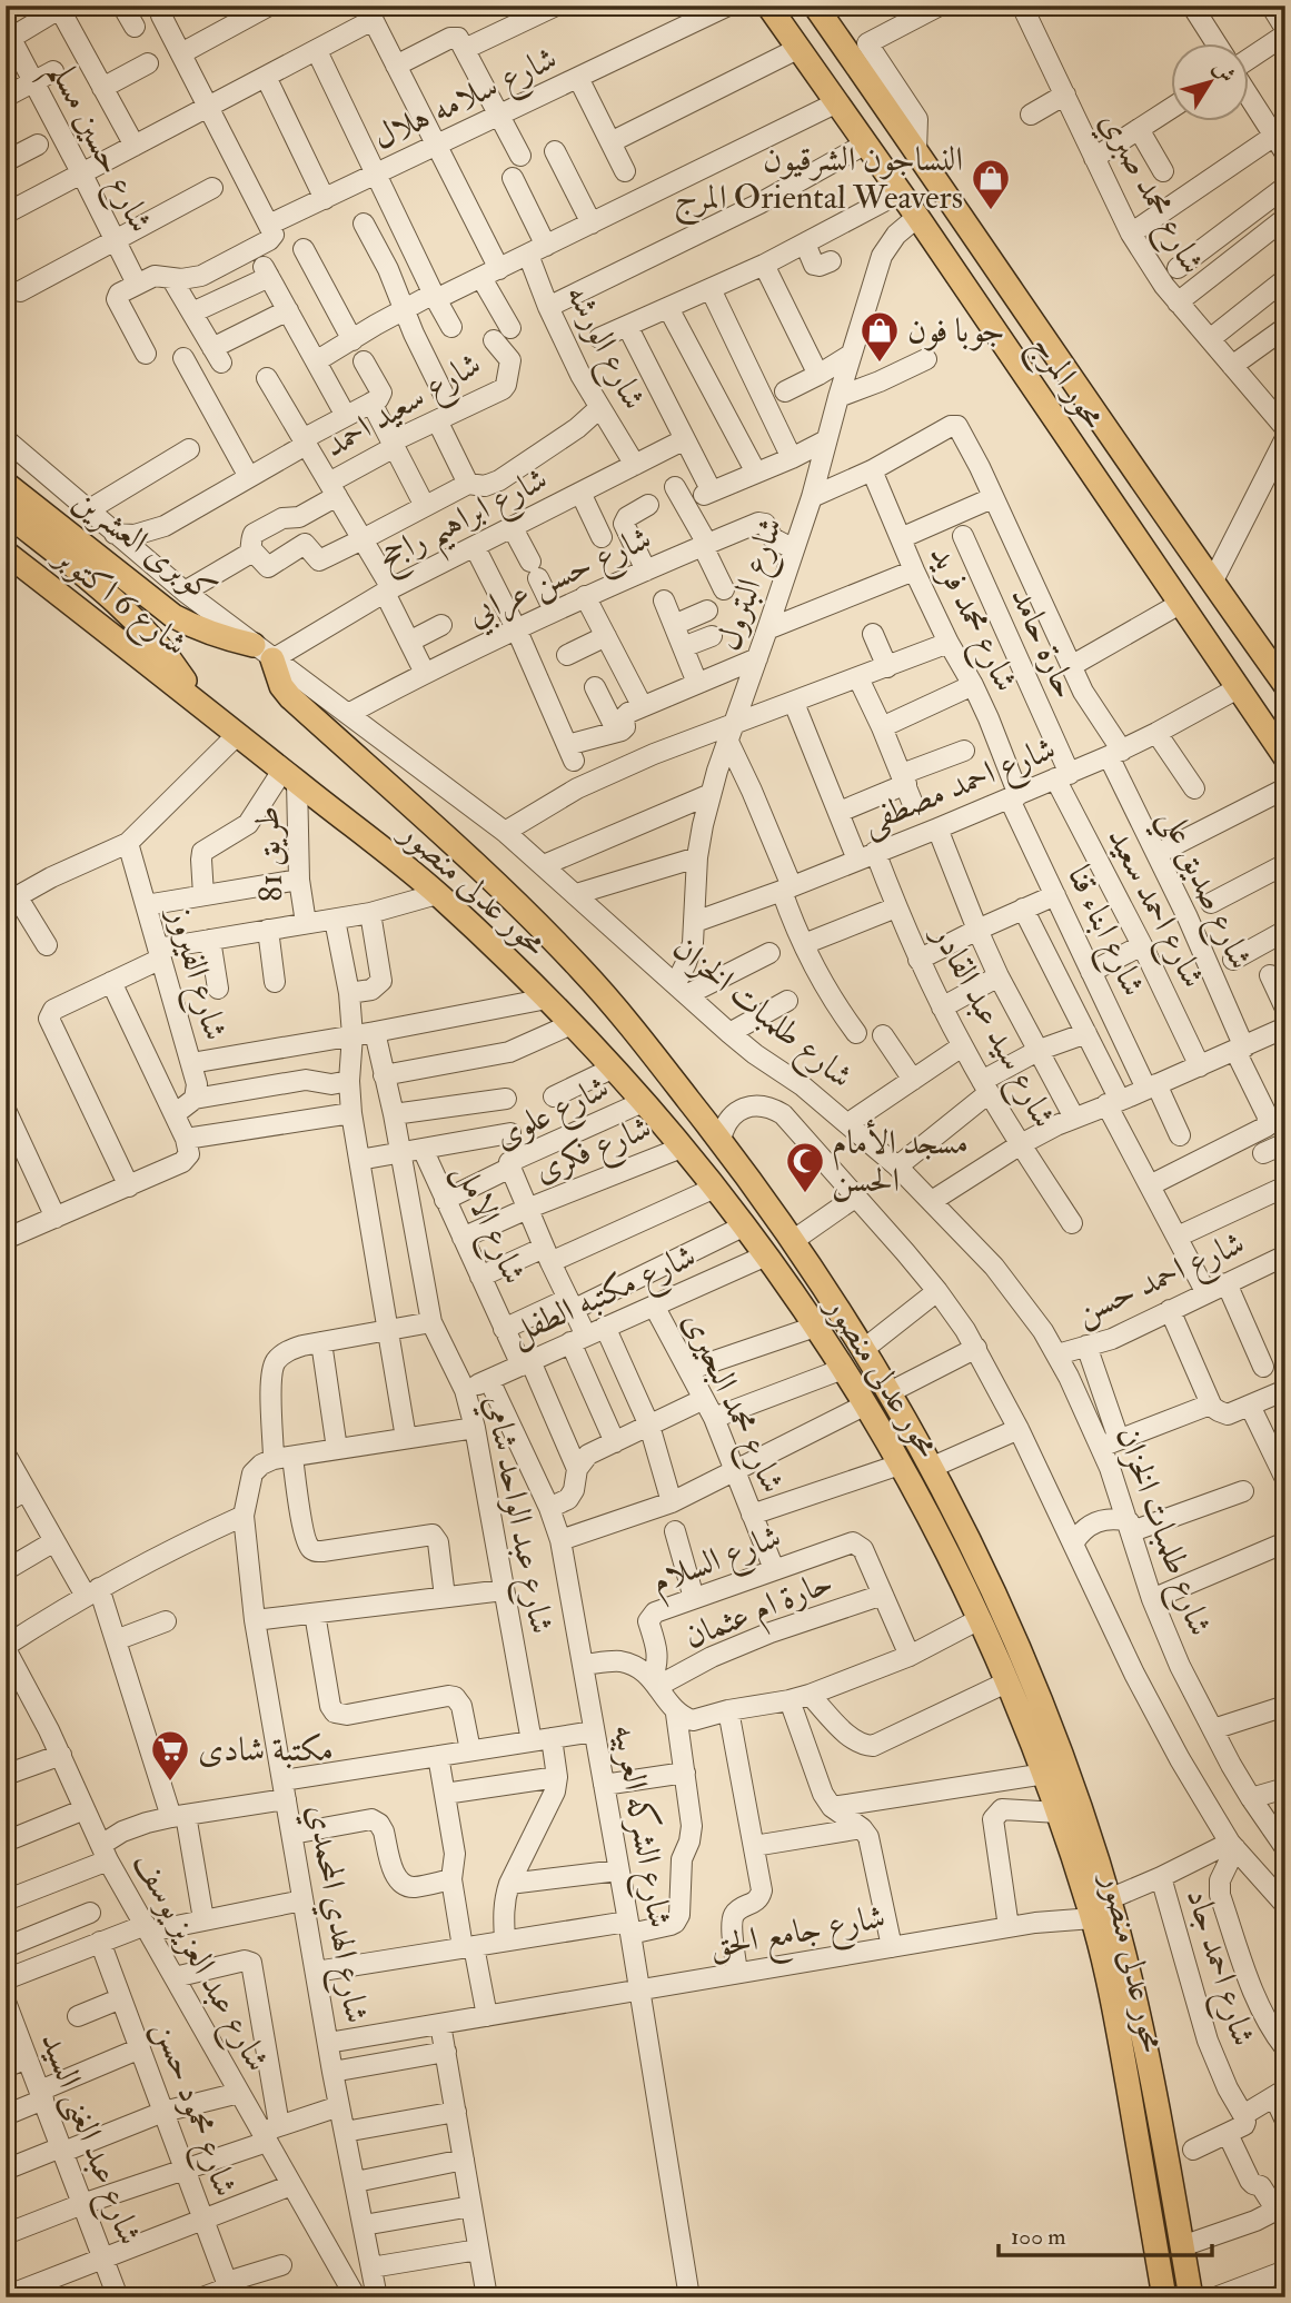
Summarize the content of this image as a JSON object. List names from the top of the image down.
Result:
{
  "streets": {
    "main road": [
      "محور المرج",
      "كوبرى العشرين",
      "شارع 6 اكتوبر",
      "محور عدلى منصور"
    ],
    "street": [
      "شارع سلامه هلال",
      "شارع حسين مسلم",
      "شارع محمد صبري",
      "شارع الورشه",
      "شارع سعيد احمد",
      "شارع ابراهيم راجح",
      "شارع حسن عرابي",
      "شارع البترول",
      "شارع محمد فريد",
      "حارة حامد",
      "شارع احمد مصطفى",
      "طريق 81",
      "شارع صديق علي",
      "شارع احمد سعيد",
      "شارع ابناء قنا",
      "شارع الفيروز",
      "شارع طلمبات الخزان",
      "شارع سيد عبد القادر",
      "شارع علوى",
      "شارع فكرى",
      "شارع الامل",
      "شارع احمد حسن",
      "شارع مكتبه الطفل",
      "شارع محمد البحيرى",
      "شارع عبد الواحد شامي",
      "شارع السلام",
      "حارة ام عثمان",
      "شارع الشركه العربيه",
      "شارع الهدي المحمدي",
      "شارع جامع الحق",
      "شارع عبد العزيز يوسف",
      "شارع احمد جاد",
      "شارع محمود حسن",
      "شارع عبد الغنى السيد"
    ]
  },
  "crossings": [
    ["شارع الورشه", "شارع ابراهيم راجح"],
    ["محور المرج", "شارع البترول"],
    ["محور المرج", "شارع احمد مصطفى"],
    ["شارع ابراهيم راجح", "محور عدلى منصور"],
    ["شارع ابراهيم راجح", "شارع طلمبات الخزان"],
    ["كوبرى العشرين", "شارع 6 اكتوبر"],
    ["كوبرى العشرين", "محور عدلى منصور"],
    ["كوبرى العشرين", "شارع طلمبات الخزان"],
    ["شارع حسن عرابي", "شارع البترول"],
    ["شارع حسن عرابي", "شارع طلمبات الخزان"],
    ["شارع البترول", "شارع احمد مصطفى"],
    ["شارع البترول", "شارع طلمبات الخزان"],
    ["شارع 6 اكتوبر", "محور عدلى منصور"],
    ["شارع محمد فريد", "شارع احمد مصطفى"],
    ["شارع محمد فريد", "شارع صديق علي"],
    ["شارع محمد فريد", "شارع ابناء قنا"],
    ["حارة حامد", "شارع احمد مصطفى"],
    ["حارة حامد", "شارع احمد سعيد"],
    ["شارع احمد مصطفى", "شارع صديق علي"],
    ["شارع احمد مصطفى", "شارع احمد سعيد"],
    ["شارع احمد مصطفى", "شارع ابناء قنا"],
    ["شارع احمد مصطفى", "شارع سيد عبد القادر"],
    ["طريق 81", "محور عدلى منصور"],
    ["محور عدلى منصور", "شارع طلمبات الخزان"],
    ["محور عدلى منصور", "شارع علوى"],
    ["محور عدلى منصور", "شارع فكرى"],
    ["محور عدلى منصور", "شارع مكتبه الطفل"],
    ["محور عدلى منصور", "شارع جامع الحق"],
    ["شارع طلمبات الخزان", "شارع احمد حسن"],
    ["شارع علوى", "شارع الامل"],
    ["شارع فكرى", "شارع الامل"],
    ["شارع الامل", "شارع مكتبه الطفل"],
    ["شارع مكتبه الطفل", "شارع محمد البحيرى"],
    ["شارع مكتبه الطفل", "شارع عبد الواحد شامي"],
    ["شارع مكتبه الطفل", "شارع الشركه العربيه"],
    ["شارع محمد البحيرى", "شارع السلام"],
    ["شارع السلام", "حارة ام عثمان"],
    ["شارع الشركه العربيه", "شارع جامع الحق"],
    ["شارع الهدي المحمدي", "شارع جامع الحق"]
  ],
  "places": {
    "shop": ["النساجون الشرقيون المرج Oriental Weavers", "جوبا فون"],
    "mosque": ["مسجد الأمام الحسن"],
    "supermarket": ["مكتبة شادى"]
  },
  "scale_bar": "100 m",
  "north": "top right"
}
